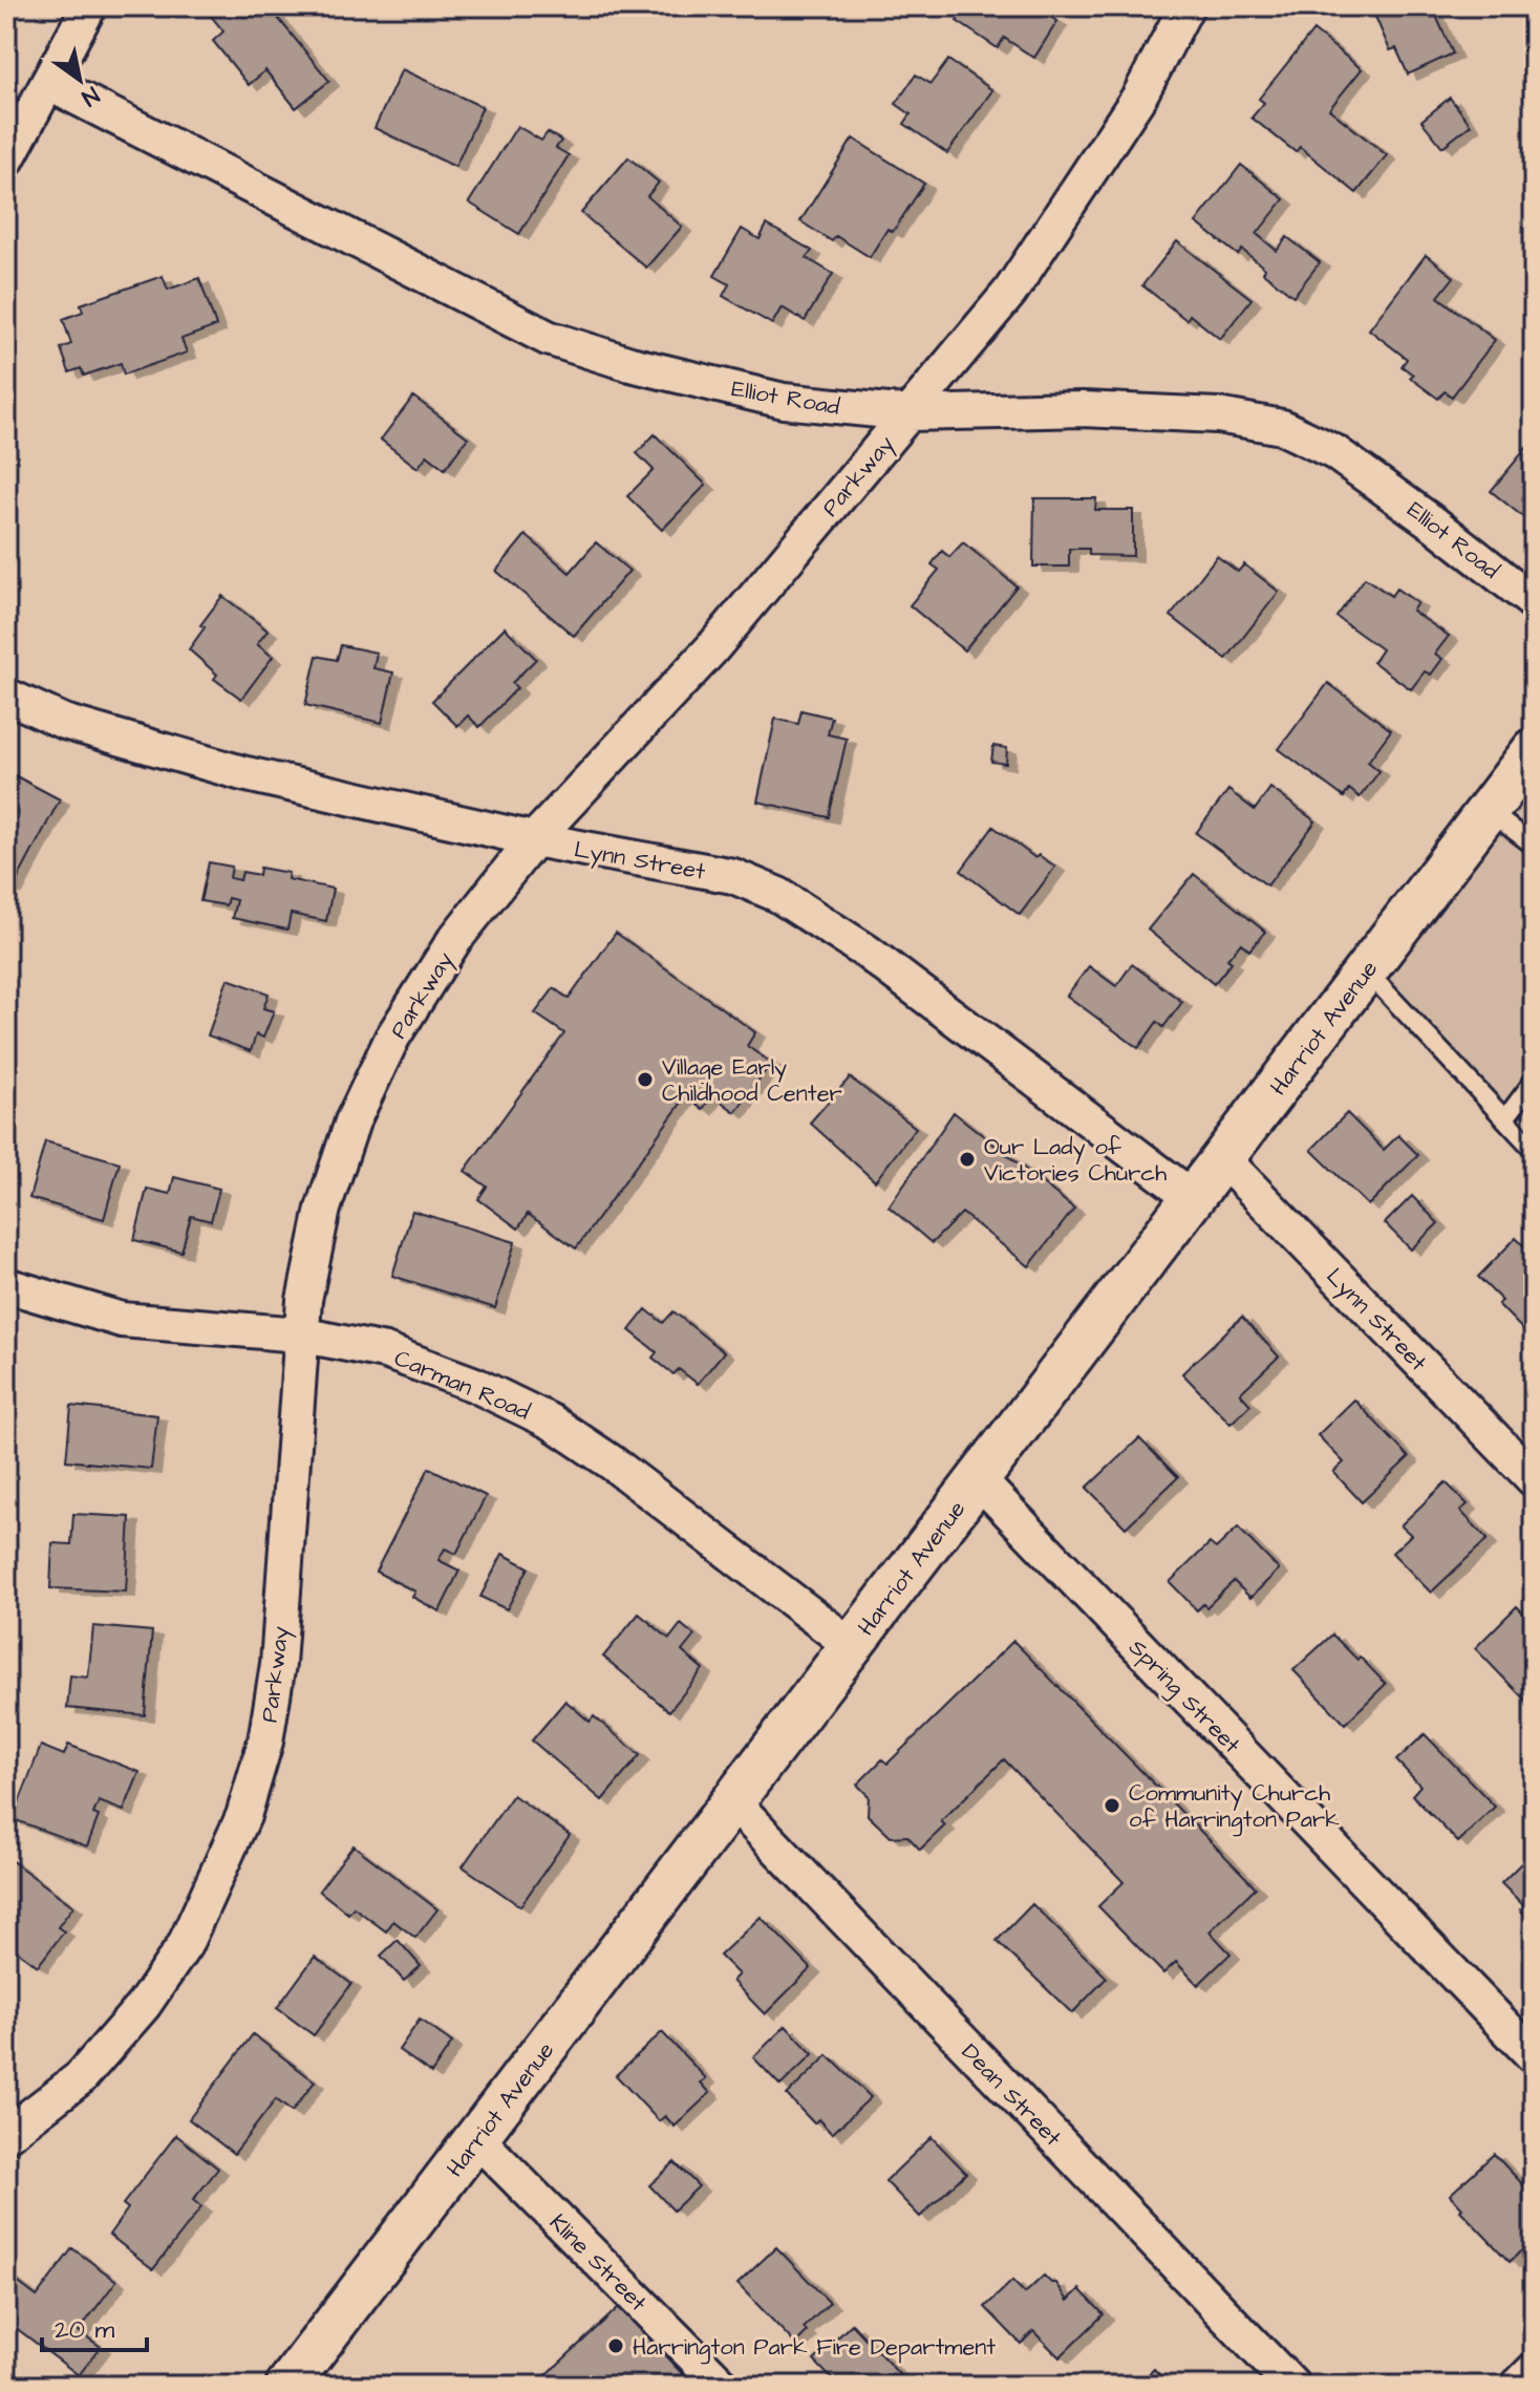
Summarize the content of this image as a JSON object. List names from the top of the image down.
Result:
{
  "streets": {
    "street": [
      "Elliot Road",
      "Parkway",
      "Lynn Street",
      "Harriot Avenue",
      "Carman Road",
      "Spring Street",
      "Dean Street",
      "Kline Street"
    ]
  },
  "crossings": [
    ["Elliot Road", "Parkway"],
    ["Parkway", "Lynn Street"],
    ["Parkway", "Carman Road"],
    ["Lynn Street", "Harriot Avenue"],
    ["Harriot Avenue", "Carman Road"],
    ["Harriot Avenue", "Spring Street"],
    ["Harriot Avenue", "Dean Street"],
    ["Harriot Avenue", "Kline Street"]
  ],
  "places": [
    "Village Early Childhood Center",
    "Our Lady of Victories Church",
    "Community Church of Harrington Park",
    "Harrington Park Fire Department"
  ],
  "scale_bar": "20 m",
  "north": "bottom right"
}
